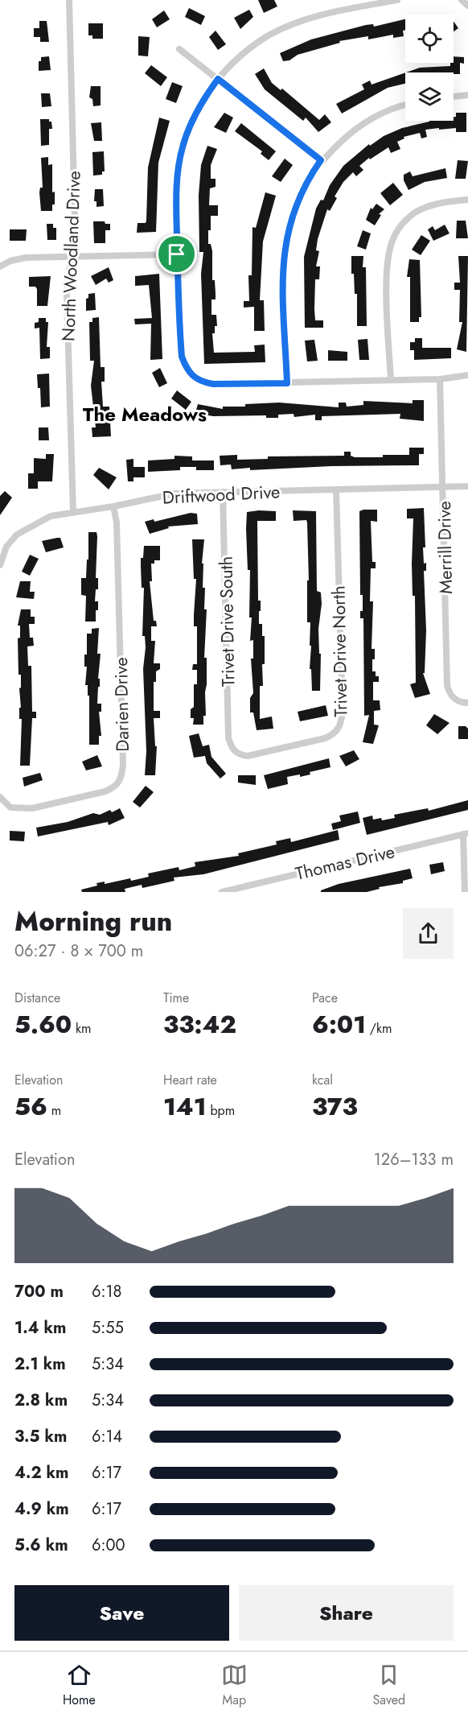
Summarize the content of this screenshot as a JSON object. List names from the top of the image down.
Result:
{
  "streets": {
    "street": [
      "North Woodland Drive",
      "Driftwood Drive",
      "Merrill Drive",
      "Trivet Drive South",
      "Trivet Drive North",
      "Darien Drive",
      "Thomas Drive"
    ]
  },
  "crossings": [
    ["North Woodland Drive", "Driftwood Drive"],
    ["Driftwood Drive", "Merrill Drive"],
    ["Driftwood Drive", "Trivet Drive South"],
    ["Driftwood Drive", "Trivet Drive North"],
    ["Driftwood Drive", "Darien Drive"],
    ["Trivet Drive South", "Trivet Drive North"]
  ],
  "districts": ["The Meadows"],
  "page": {
    "heading": ["Morning run", "06:27 · 8 × 700 m"],
    "stats": [
      ["Distance", "5.60 km"],
      ["Time", "33:42"],
      ["Pace", "6:01 /km"],
      ["Elevation", "56 m"],
      ["Heart rate", "141 bpm"],
      ["kcal", "373"]
    ],
    "chart": ["Elevation", "126–133 m"],
    "list": [
      {
        "name": "700 m",
        "note": "6:18"
      },
      {
        "name": "1.4 km",
        "note": "5:55"
      },
      {
        "name": "2.1 km",
        "note": "5:34"
      },
      {
        "name": "2.8 km",
        "note": "5:34"
      },
      {
        "name": "3.5 km",
        "note": "6:14"
      },
      {
        "name": "4.2 km",
        "note": "6:17"
      },
      {
        "name": "4.9 km",
        "note": "6:17"
      },
      {
        "name": "5.6 km",
        "note": "6:00"
      }
    ],
    "buttons": ["Save", "Share"],
    "tabs": ["Home", "Map", "Saved"]
  }
}
